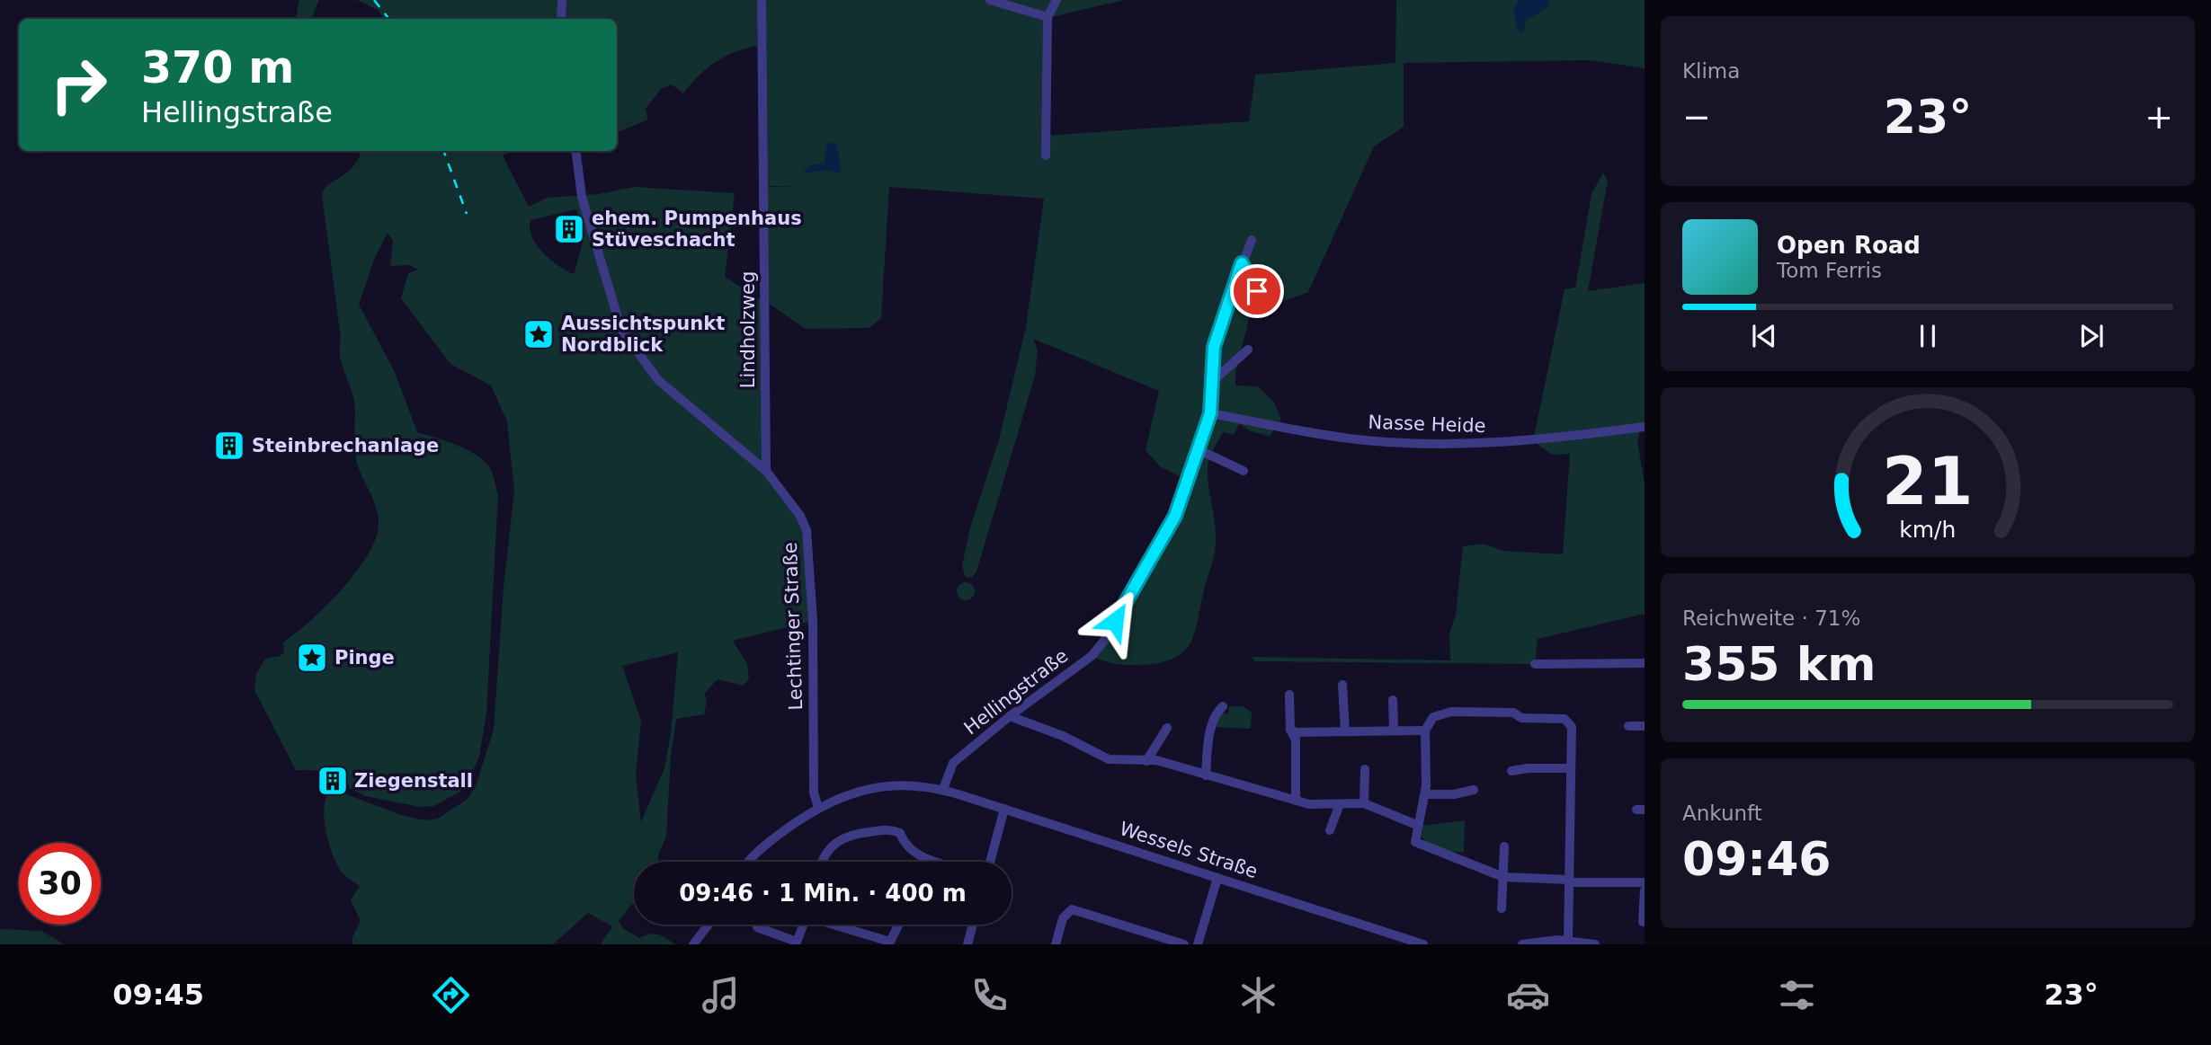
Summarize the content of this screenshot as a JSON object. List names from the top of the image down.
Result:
{
  "streets": {
    "street": [
      "Lindholzweg",
      "Nasse Heide",
      "Lechtinger Straße",
      "Hellingstraße",
      "Wessels Straße"
    ]
  },
  "crossings": [
    ["Lindholzweg", "Lechtinger Straße"],
    ["Nasse Heide", "Hellingstraße"],
    ["Lechtinger Straße", "Wessels Straße"],
    ["Hellingstraße", "Wessels Straße"]
  ],
  "places": {
    "building": ["ehem. Pumpenhaus Stüveschacht", "Steinbrechanlage", "Ziegenstall"],
    "place": ["Aussichtspunkt Nordblick", "Pinge"]
  },
  "page": {
    "tile": [
      "Klima",
      ["Reichweite · 71%", "355 km"],
      ["Ankunft", "09:46"]
    ],
    "turn": ["370 m", "Hellingstraße"],
    "heat": ["−", "23°", "+"],
    "song": ["Open Road", "Tom Ferris"],
    "limit": "30",
    "trip": "09:46 · 1 Min. · 400 m",
    "tabs": ["09:45", "23°"],
    "gauge": ["21", "km/h"]
  }
}
